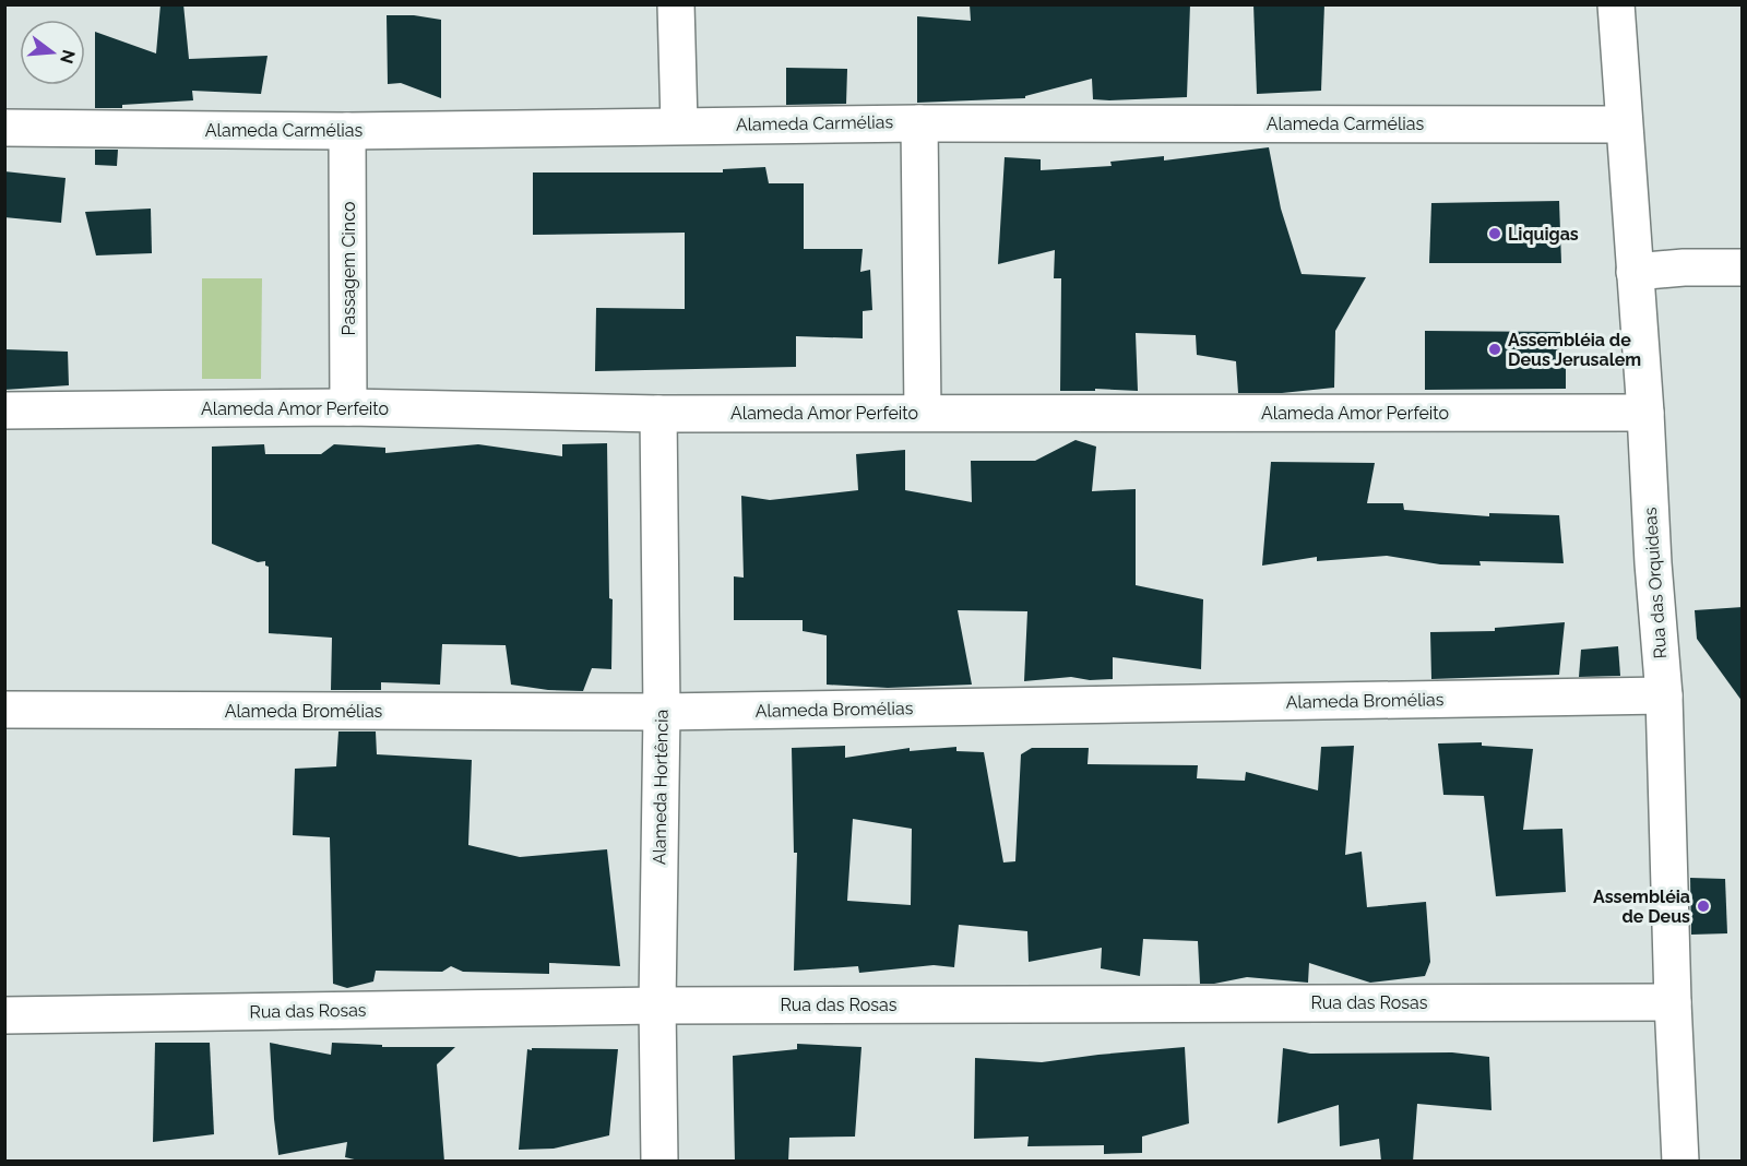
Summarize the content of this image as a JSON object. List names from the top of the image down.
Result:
{
  "streets": {
    "street": [
      "Alameda Carmélias",
      "Passagem Cinco",
      "Alameda Amor Perfeito",
      "Rua das Orquideas",
      "Alameda Bromélias",
      "Alameda Hortência",
      "Rua das Rosas"
    ]
  },
  "crossings": [
    ["Alameda Carmélias", "Passagem Cinco"],
    ["Alameda Carmélias", "Rua das Orquideas"],
    ["Passagem Cinco", "Alameda Amor Perfeito"],
    ["Alameda Amor Perfeito", "Rua das Orquideas"],
    ["Alameda Amor Perfeito", "Alameda Hortência"],
    ["Rua das Orquideas", "Alameda Bromélias"],
    ["Rua das Orquideas", "Rua das Rosas"],
    ["Alameda Bromélias", "Alameda Hortência"],
    ["Alameda Hortência", "Rua das Rosas"]
  ],
  "places": ["Liquigas", "Assembléia de Deus Jerusalem", "Assembléia de Deus"],
  "north": "right"
}
